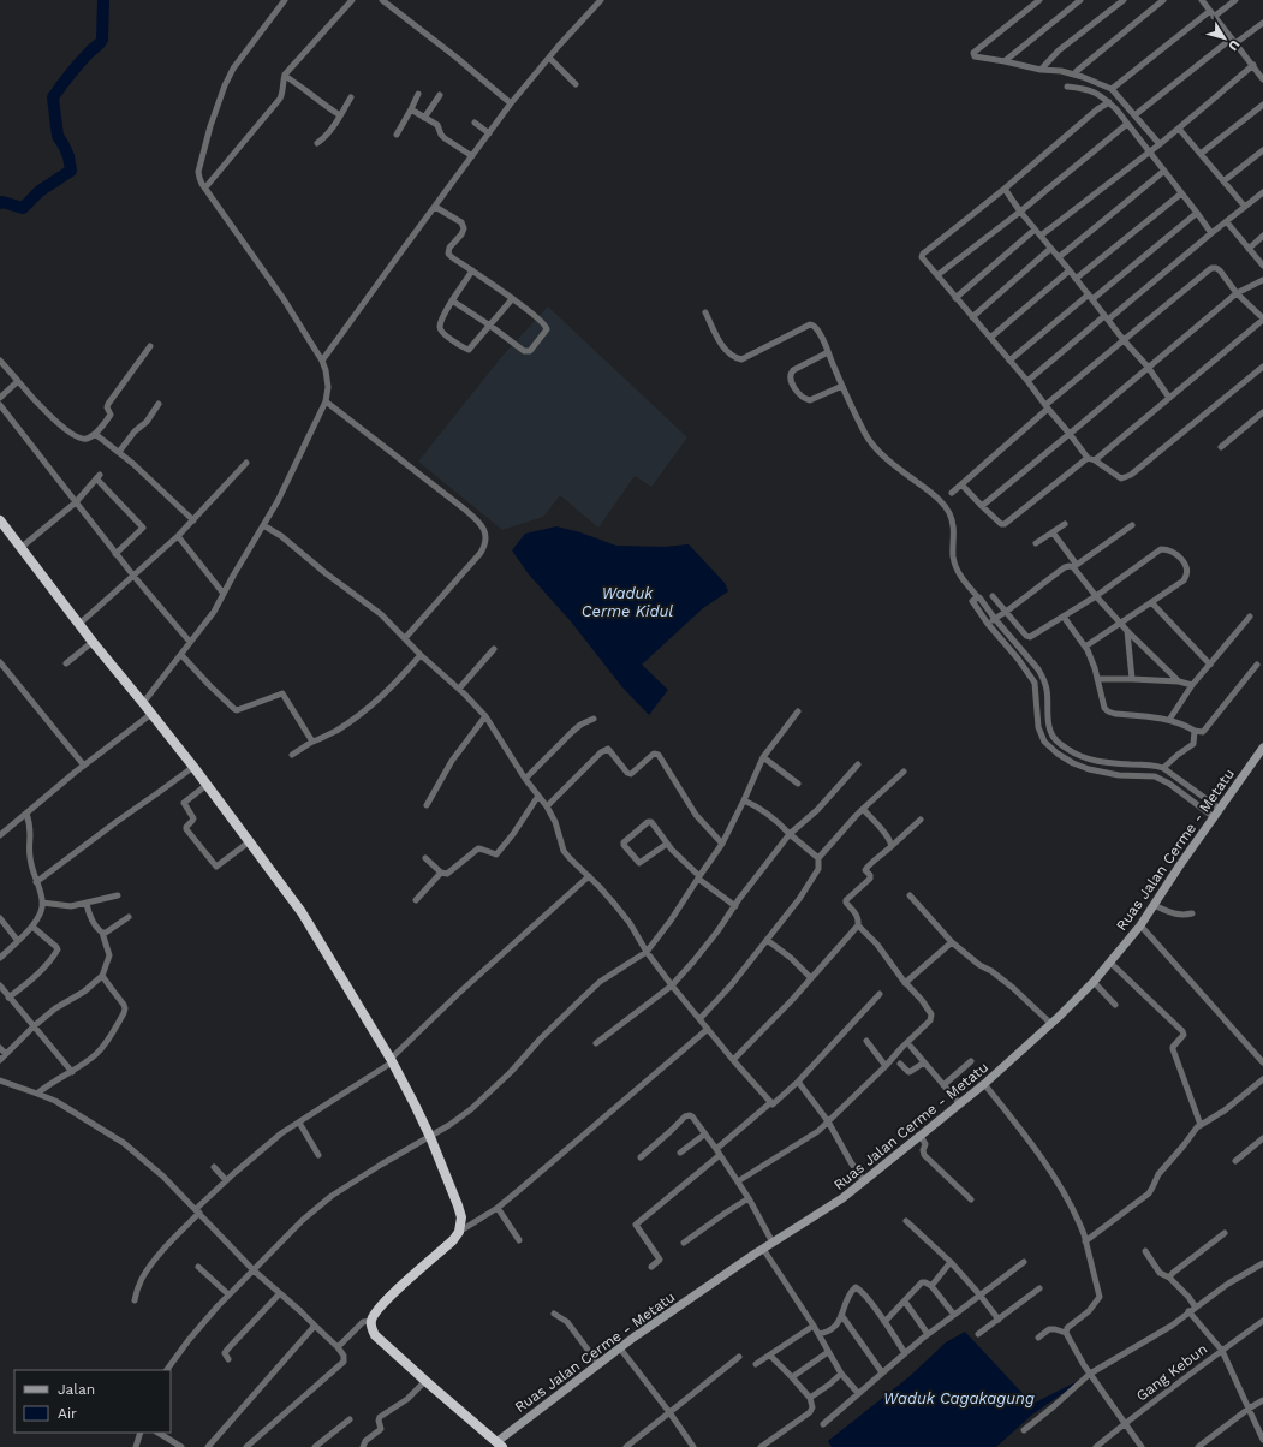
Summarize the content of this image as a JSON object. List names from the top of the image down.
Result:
{
  "streets": {
    "main road": ["Ruas Jalan Cerme - Metatu"],
    "street": ["Gang Kebun"]
  },
  "water": ["Waduk Cerme Kidul", "Waduk Cagakagung"],
  "legend": ["Jalan", "Air"],
  "north": "bottom right"
}
